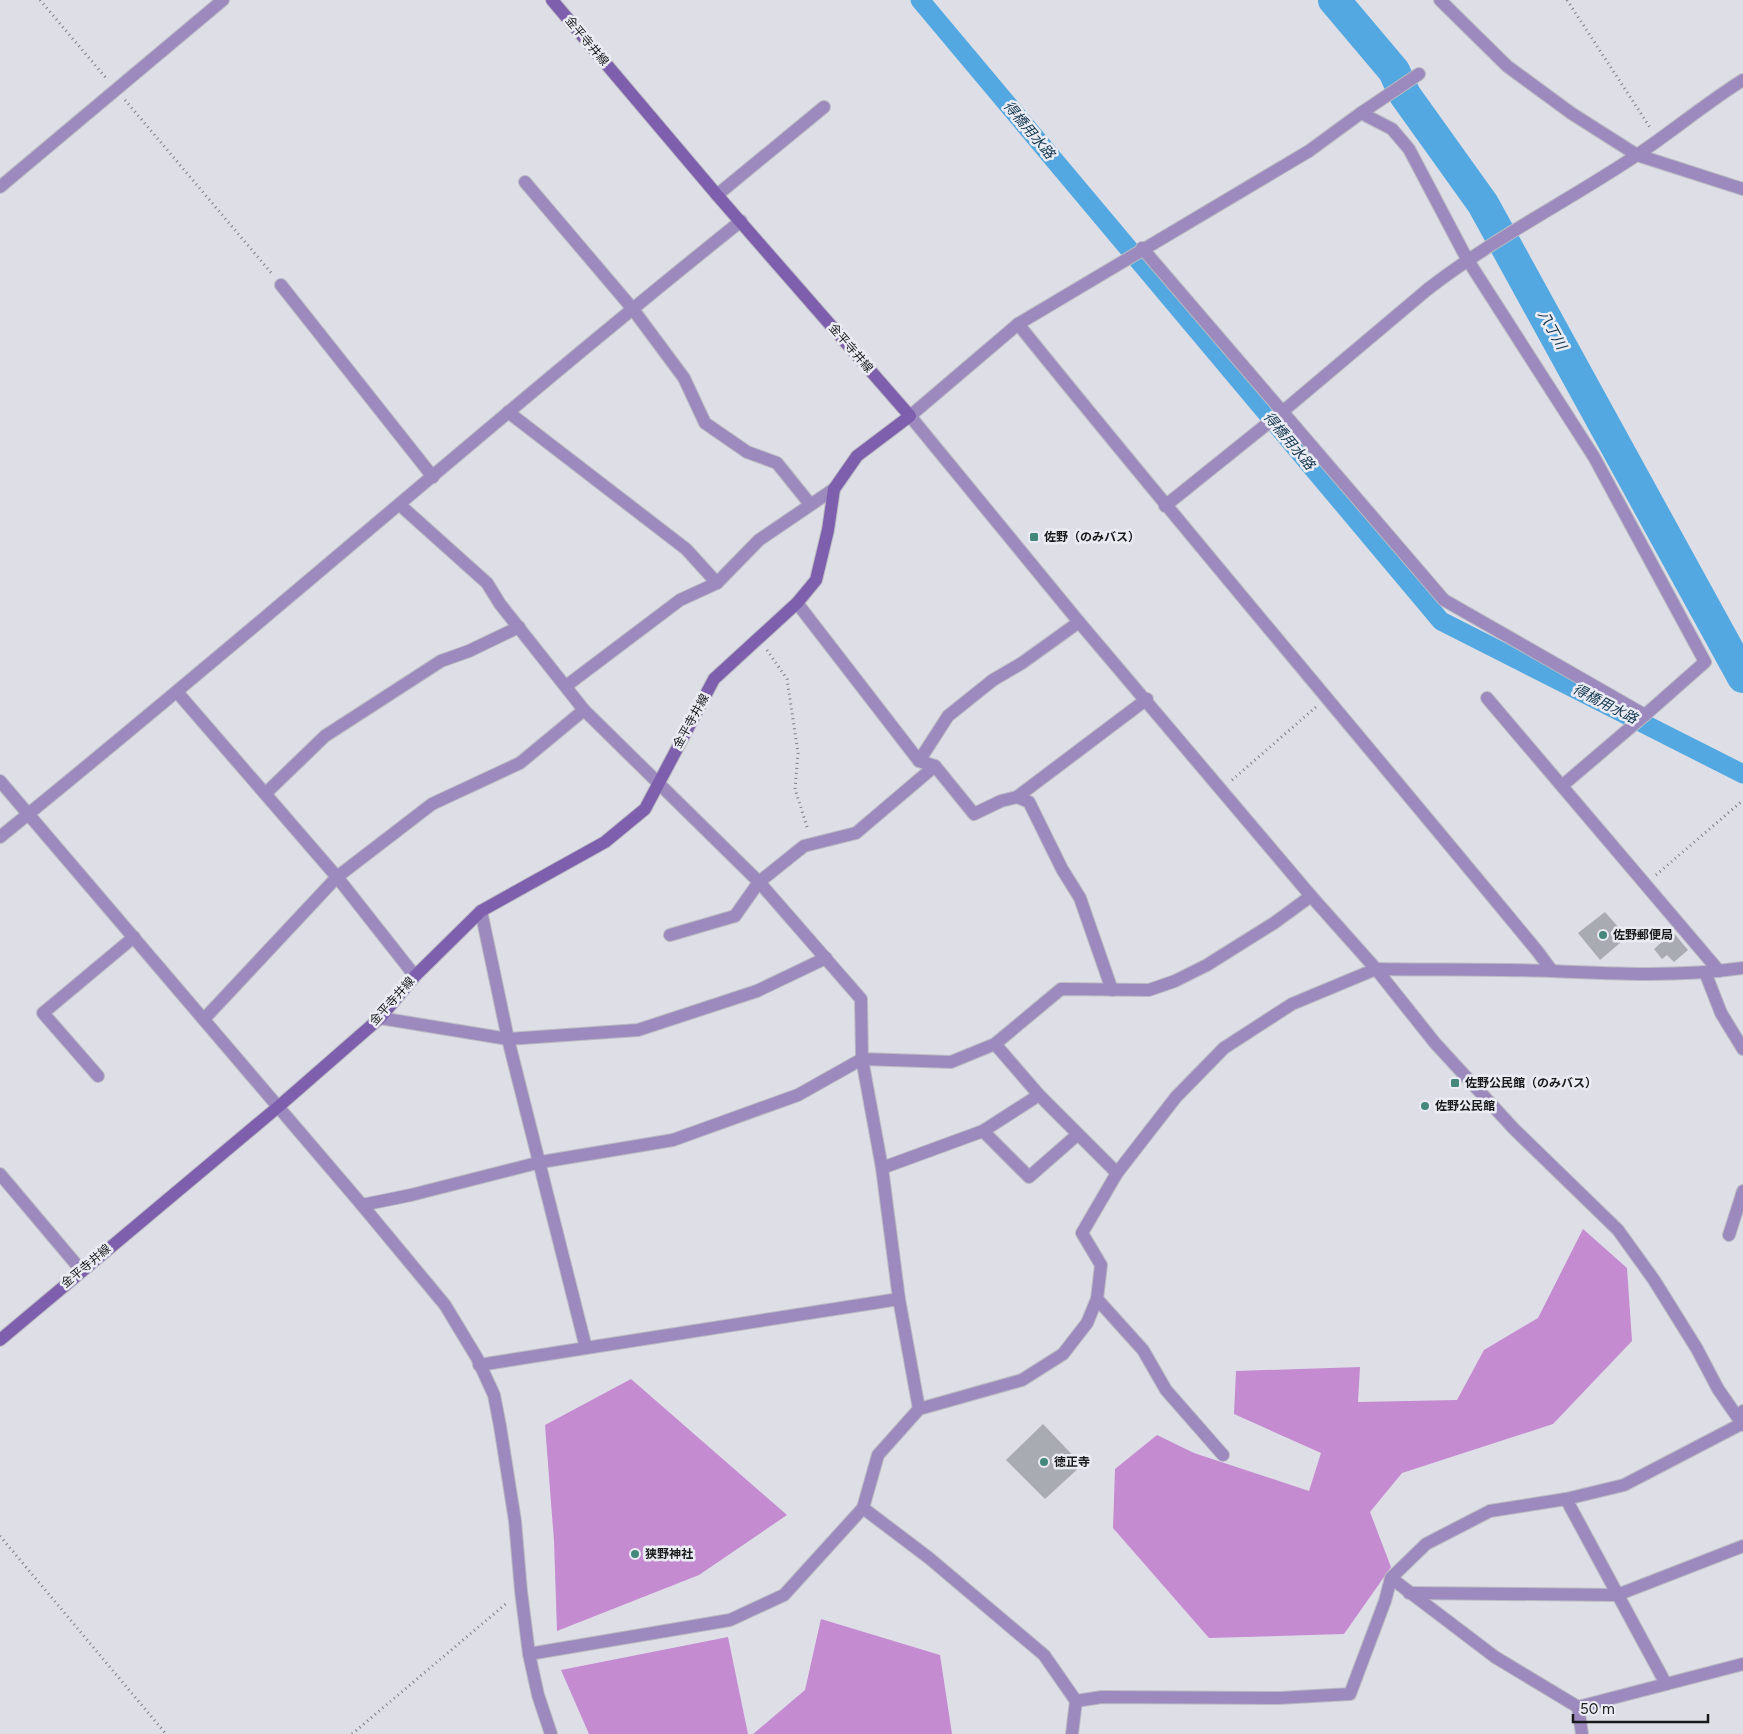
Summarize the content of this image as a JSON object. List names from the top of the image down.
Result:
{
  "streets": {
    "main road": ["金平寺井線"]
  },
  "water": ["得橋用水路", "八丁川"],
  "places": {
    "transit": ["佐野（のみバス）", "佐野公民館（のみバス）"],
    "other": [
      "佐野郵便局",
      "佐野公民館",
      "徳正寺",
      "狭野神社"
    ]
  },
  "scale_bar": "50 m"
}
